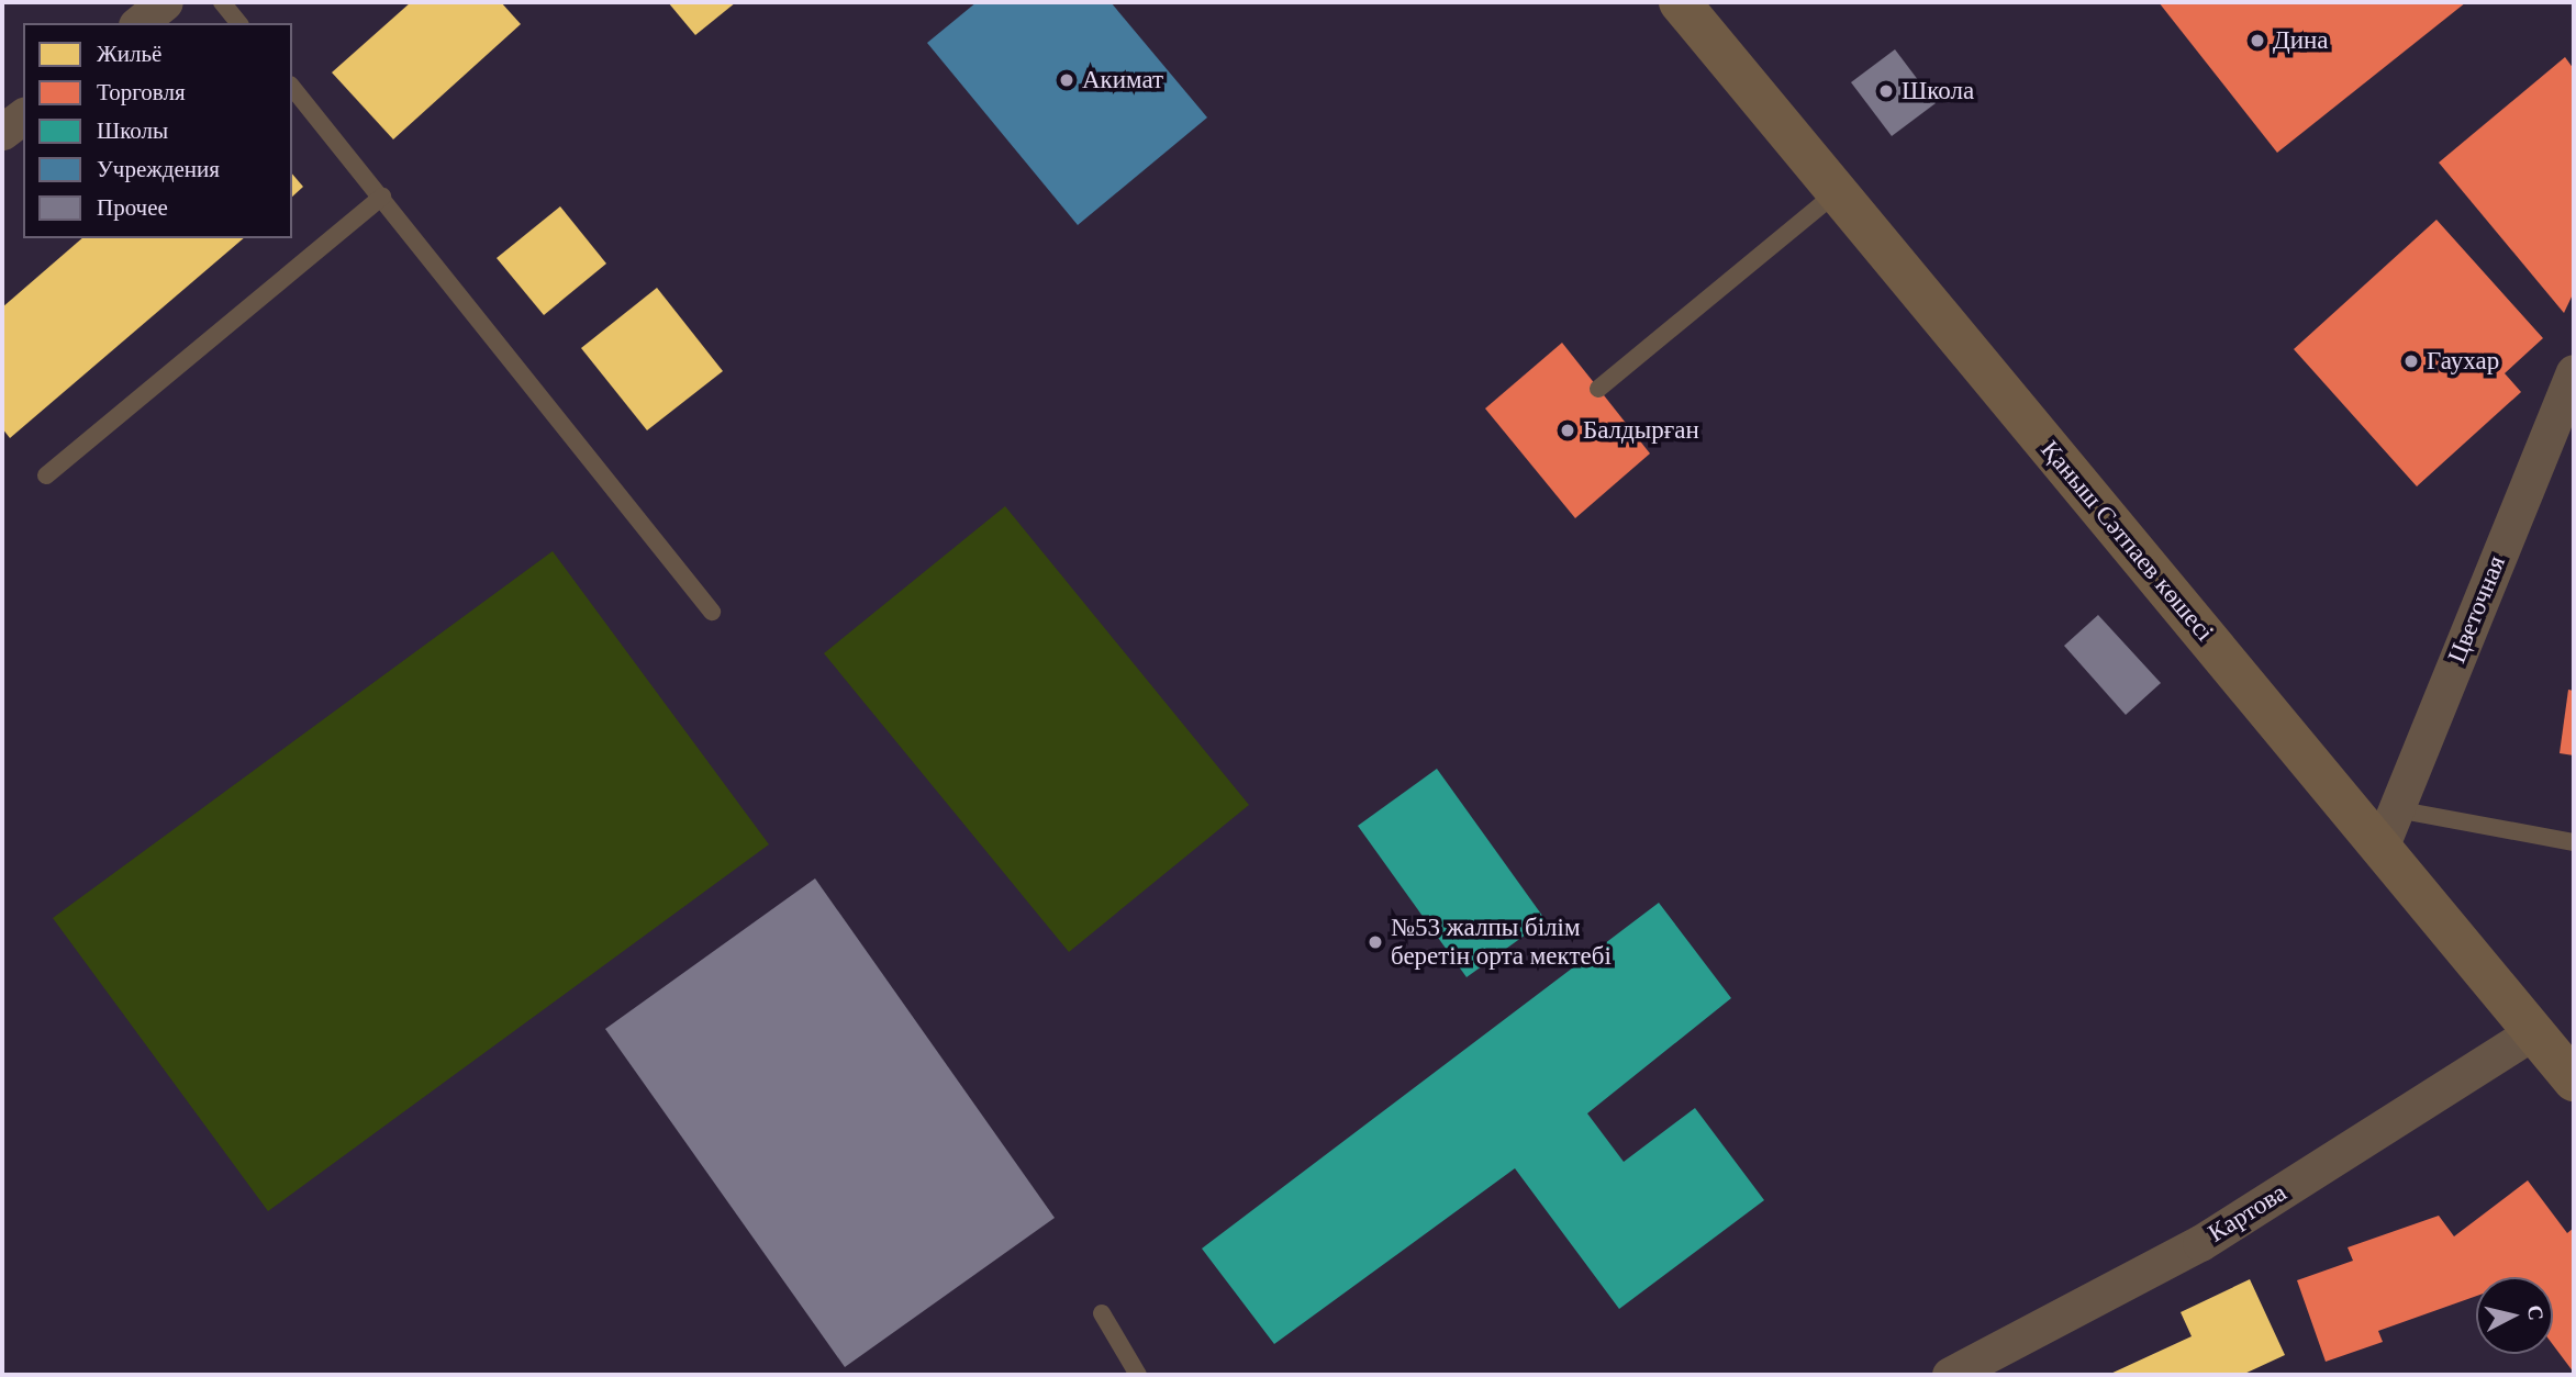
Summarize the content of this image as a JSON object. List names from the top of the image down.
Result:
{
  "streets": {
    "street": ["Қаныш Сәтпаев көшесі", "Цветочная", "Картова"]
  },
  "crossings": [
    ["Қаныш Сәтпаев көшесі", "Цветочная"],
    ["Қаныш Сәтпаев көшесі", "Картова"]
  ],
  "places": [
    "Дина",
    "Акимат",
    "Школа",
    "Гаухар",
    "Балдырған",
    "№53 жалпы білім беретін орта мектебі"
  ],
  "legend": [
    "Жильё",
    "Торговля",
    "Школы",
    "Учреждения",
    "Прочее"
  ],
  "north": "right"
}
